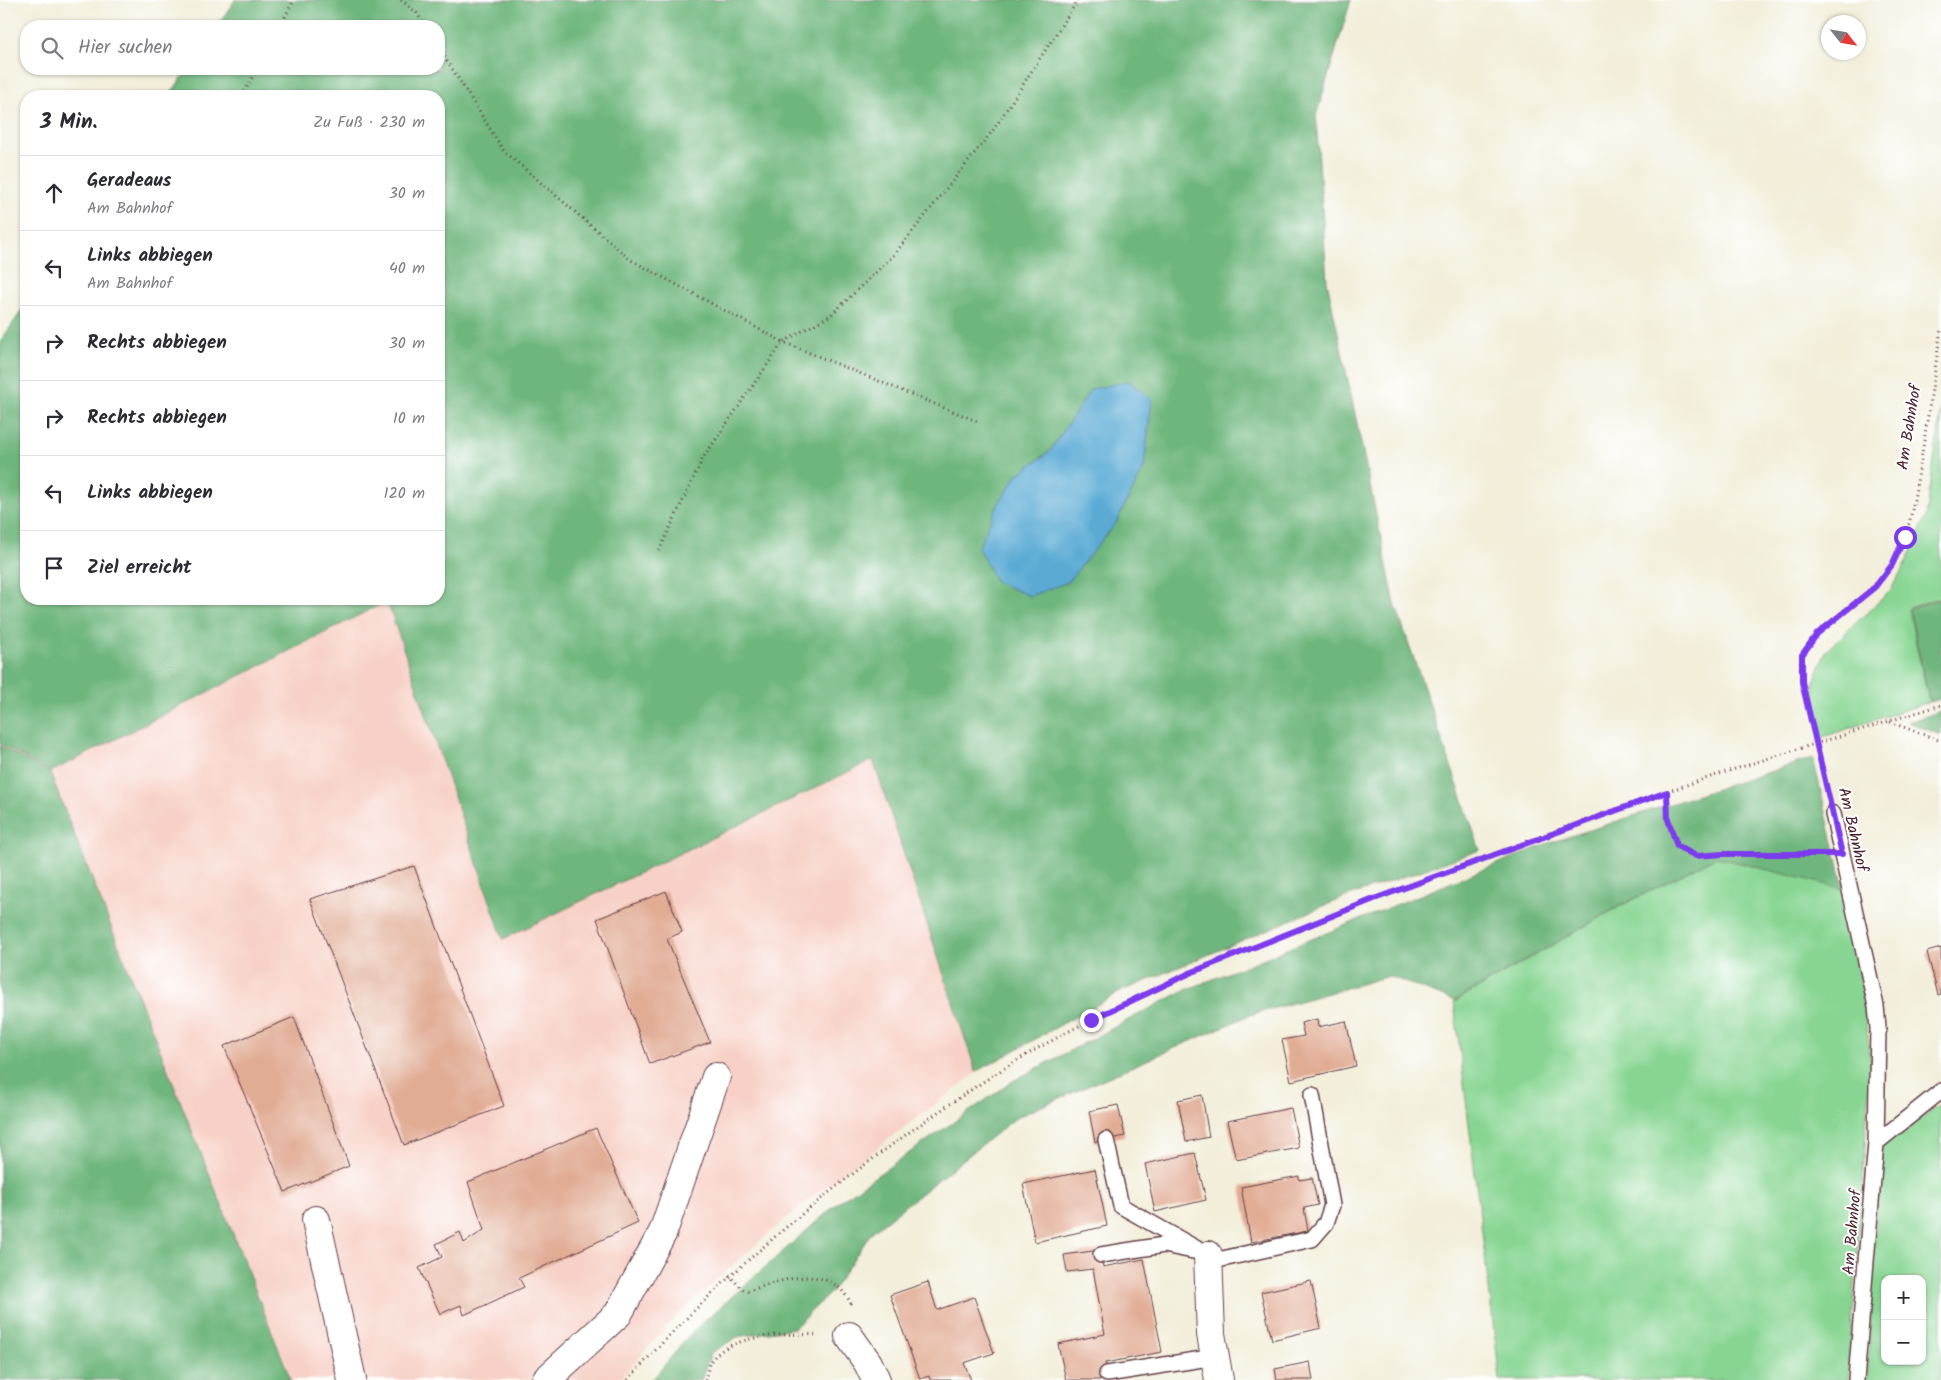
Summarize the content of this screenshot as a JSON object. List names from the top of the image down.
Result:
{
  "streets": {
    "lane": ["Am Bahnhof"]
  },
  "north": "bottom right",
  "page": {
    "search": "Hier suchen",
    "heading": ["3 Min.", "Zu Fuß · 230 m"],
    "list": [
      ["Geradeaus", "Am Bahnhof", "30 m"],
      ["Links abbiegen", "Am Bahnhof", "40 m"],
      ["Rechts abbiegen", "30 m"],
      ["Rechts abbiegen", "10 m"],
      ["Links abbiegen", "120 m"],
      "Ziel erreicht"
    ],
    "map_buttons": ["+", "−"]
  }
}
